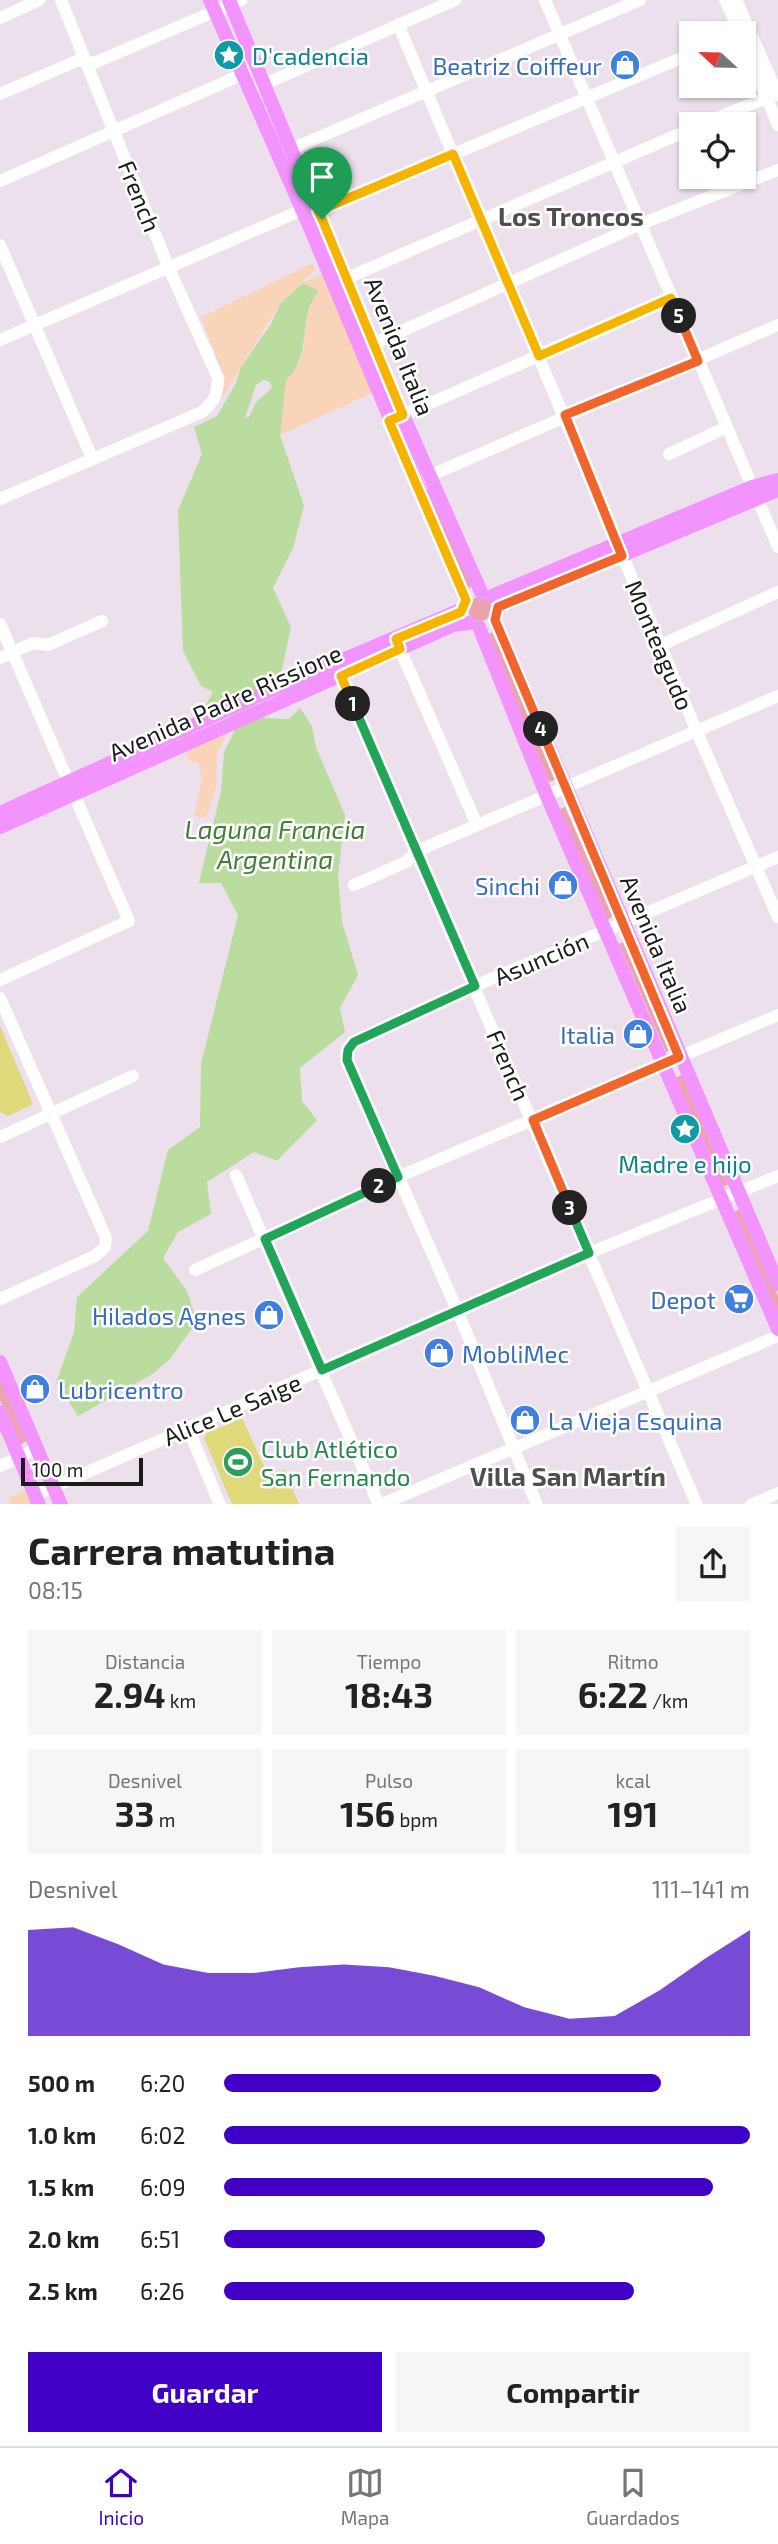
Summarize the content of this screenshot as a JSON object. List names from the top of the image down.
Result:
{
  "streets": {
    "main road": ["Avenida Italia", "Avenida Padre Rissione"],
    "street": [
      "French",
      "Monteagudo",
      "Asunción",
      "Alice Le Saige"
    ]
  },
  "crossings": [
    ["French", "Avenida Padre Rissione"],
    ["French", "Asunción"],
    ["French", "Alice Le Saige"],
    ["Avenida Italia", "Avenida Padre Rissione"],
    ["Avenida Italia", "Asunción"],
    ["Avenida Italia", "Alice Le Saige"],
    ["Monteagudo", "Asunción"]
  ],
  "districts": ["Los Troncos", "Villa San Martín"],
  "water": ["Laguna Francia Argentina"],
  "places": {
    "place": ["D'cadencia", "Madre e hijo"],
    "shop": [
      "Beatriz Coiffeur",
      "Sinchi",
      "Italia",
      "Hilados Agnes",
      "MobliMec",
      "Lubricentro",
      "La Vieja Esquina"
    ],
    "supermarket": ["Depot"],
    "sports": ["Club Atlético San Fernando"]
  },
  "scale_bar": "100 m",
  "north": "left",
  "page": {
    "pins": [
      "5",
      "1",
      "4",
      "2",
      "3"
    ],
    "scale": "100 m",
    "heading": ["Carrera matutina", "08:15"],
    "stats": [
      ["Distancia", "2.94 km"],
      ["Tiempo", "18:43"],
      ["Ritmo", "6:22 /km"],
      ["Desnivel", "33 m"],
      ["Pulso", "156 bpm"],
      ["kcal", "191"]
    ],
    "chart": ["Desnivel", "111–141 m"],
    "list": [
      {
        "name": "500 m",
        "note": "6:20"
      },
      {
        "name": "1.0 km",
        "note": "6:02"
      },
      {
        "name": "1.5 km",
        "note": "6:09"
      },
      {
        "name": "2.0 km",
        "note": "6:51"
      },
      {
        "name": "2.5 km",
        "note": "6:26"
      }
    ],
    "buttons": ["Guardar", "Compartir"],
    "tabs": ["Inicio", "Mapa", "Guardados"]
  }
}
